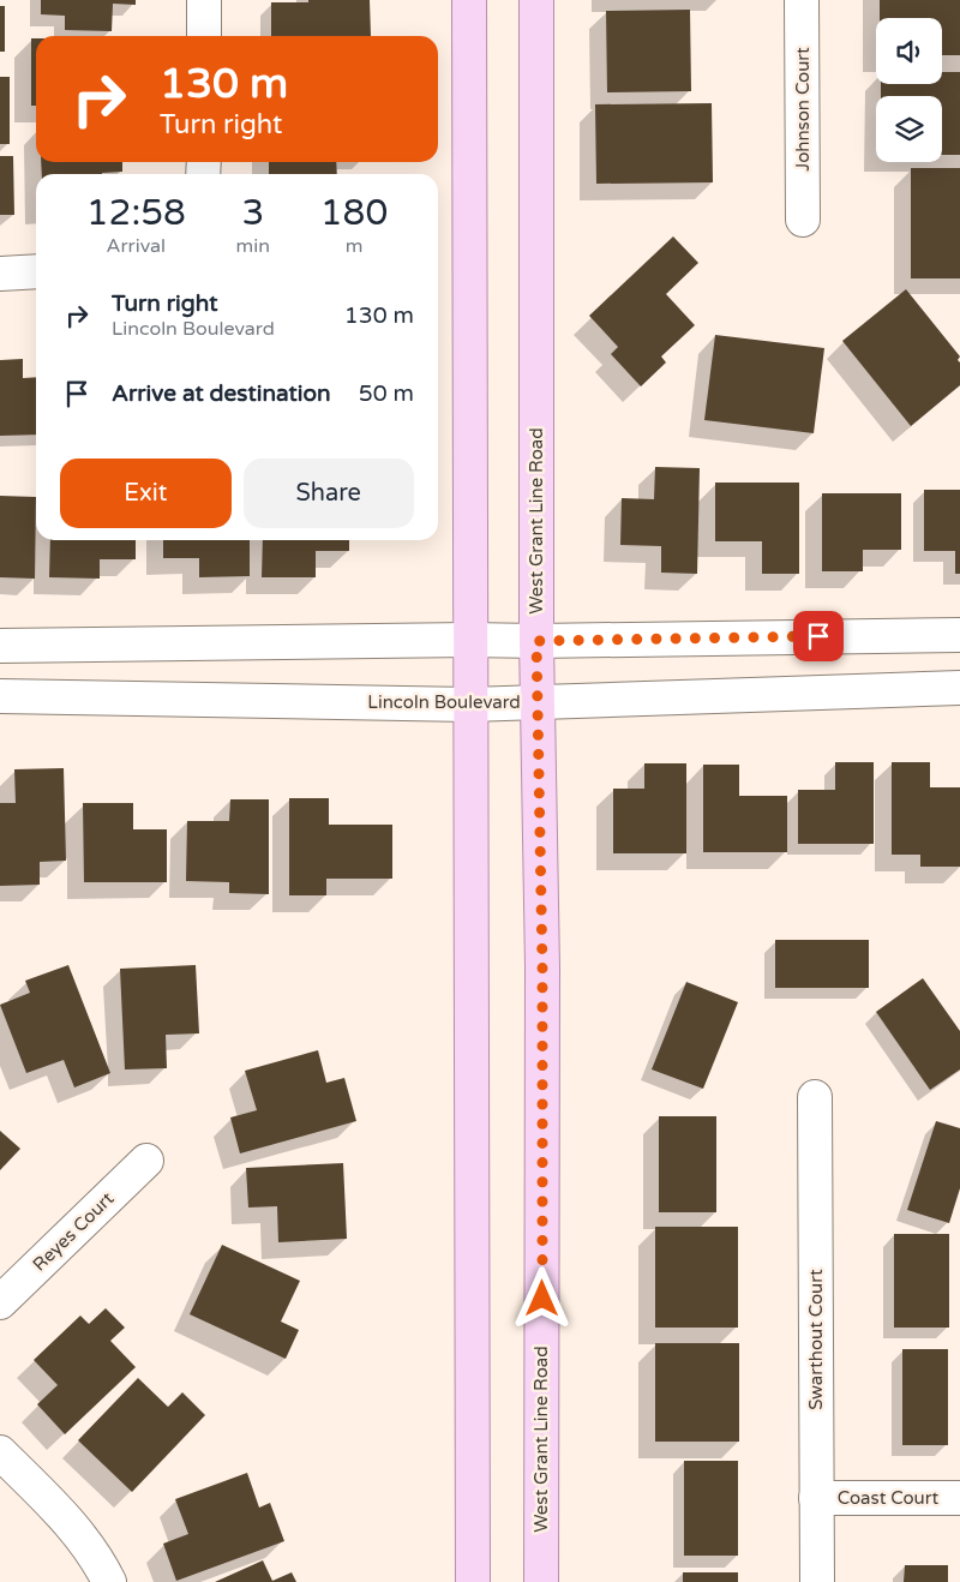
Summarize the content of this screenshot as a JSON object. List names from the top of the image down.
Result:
{
  "streets": {
    "main road": ["West Grant Line Road"],
    "street": [
      "Johnson Court",
      "Lincoln Boulevard",
      "Reyes Court",
      "Swarthout Court",
      "Coast Court"
    ]
  },
  "crossings": [
    ["West Grant Line Road", "Lincoln Boulevard"],
    ["Swarthout Court", "Coast Court"]
  ],
  "page": {
    "turn": ["130 m", "Turn right"],
    "eta": [
      "12:58",
      "Arrival",
      "3",
      "min",
      "180",
      "m"
    ],
    "list": [
      {
        "name": "Turn right",
        "note": "Lincoln Boulevard",
        "value": "130 m"
      },
      {
        "name": "Arrive at destination",
        "value": "50 m"
      }
    ],
    "buttons": ["Exit", "Share"]
  }
}
